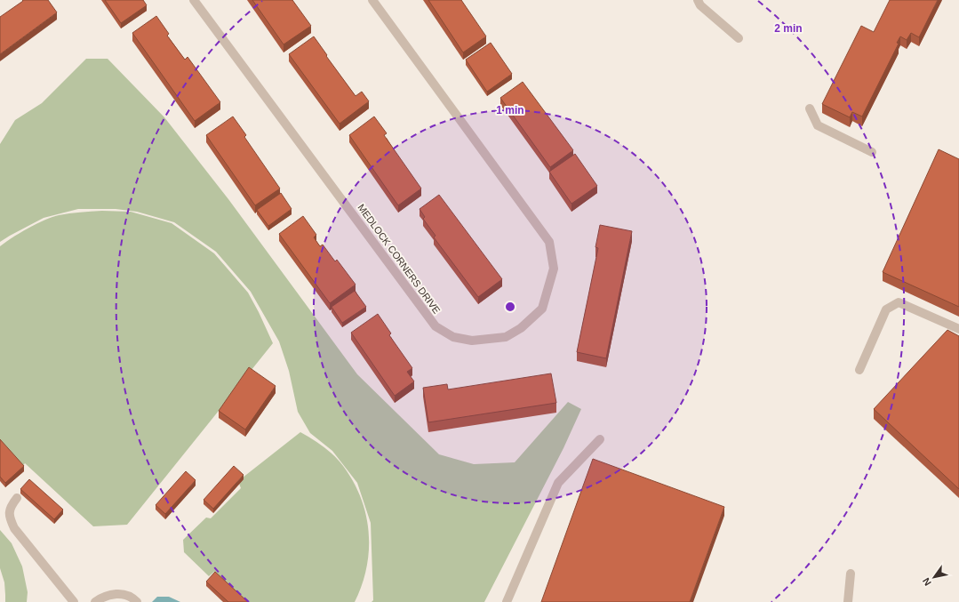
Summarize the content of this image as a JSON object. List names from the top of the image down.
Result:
{
  "streets": {
    "street": ["MEDLOCK CORNERS DRIVE"]
  },
  "north": "bottom left",
  "rings": ["2 min", "1 min"]
}
